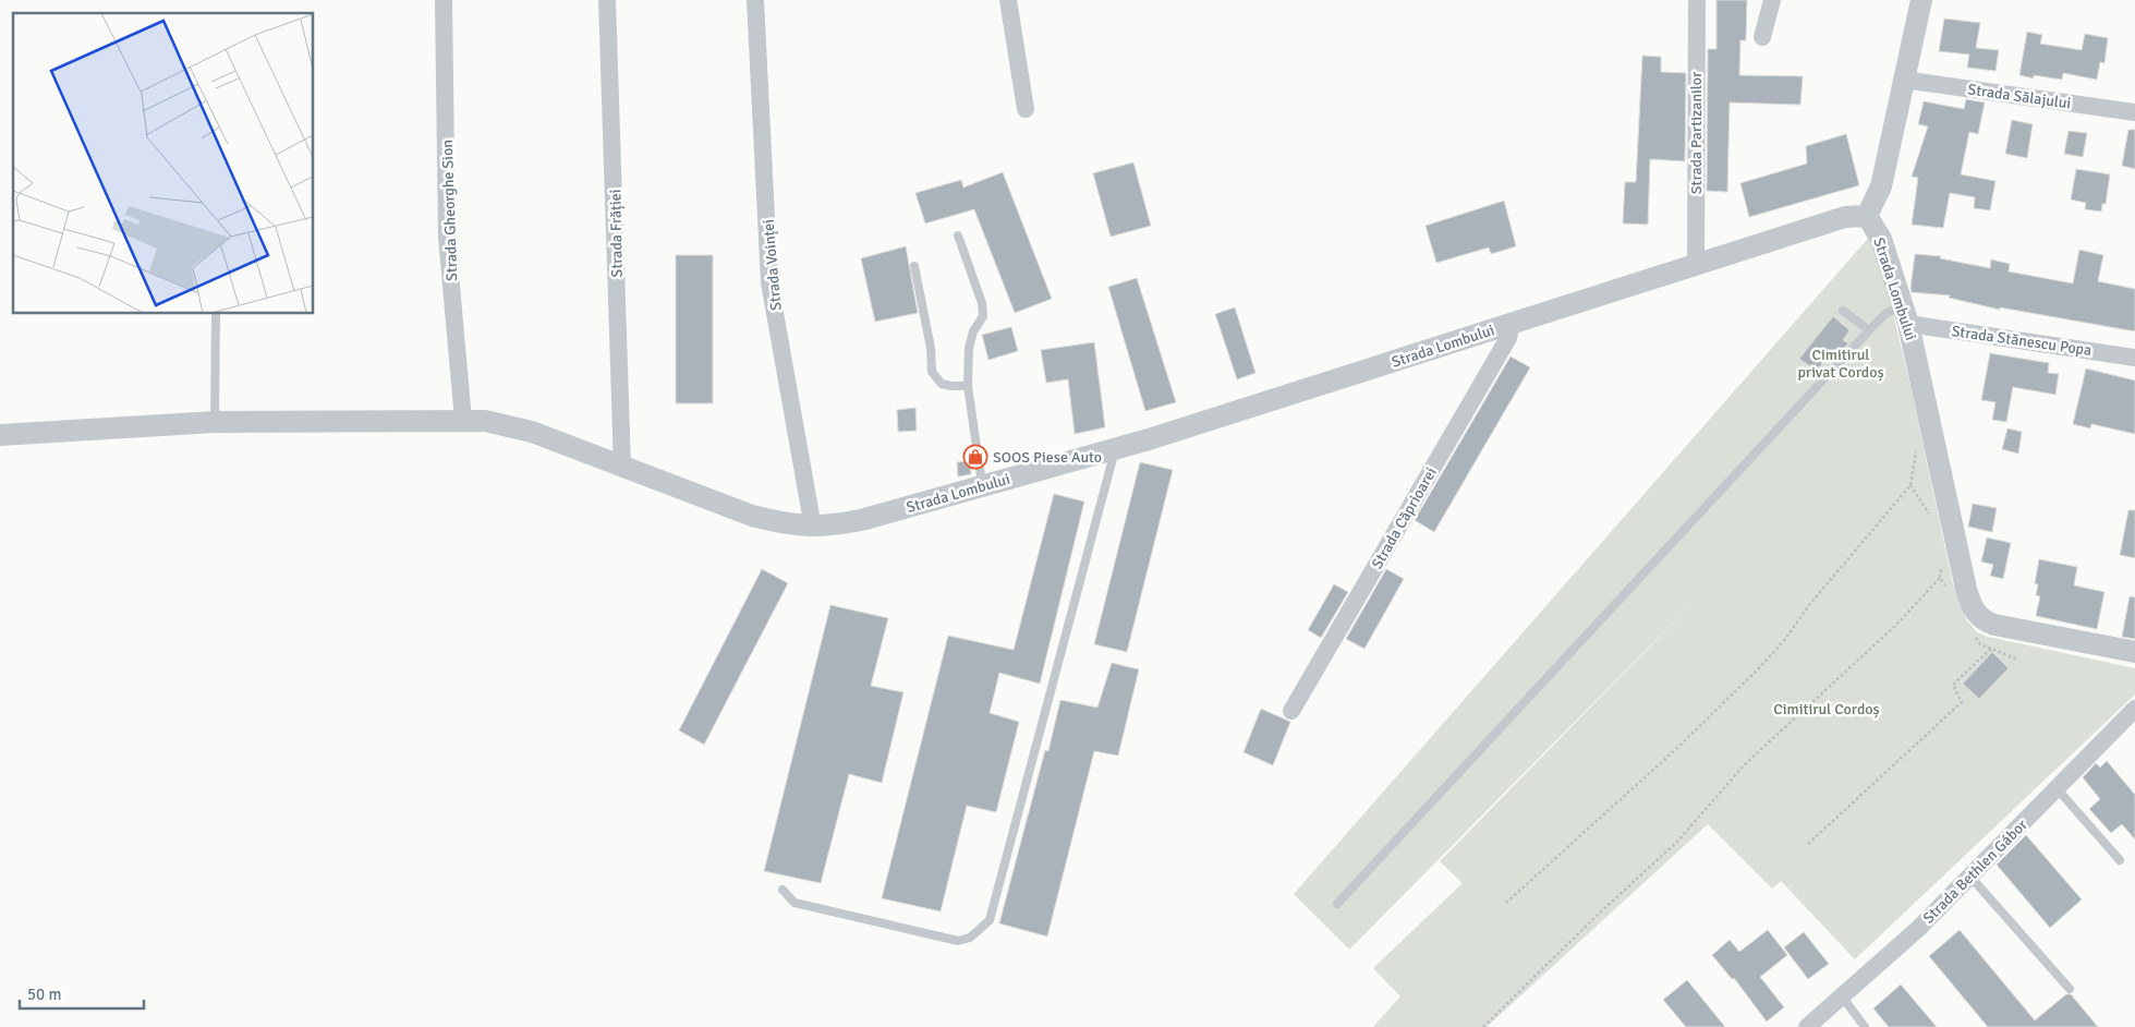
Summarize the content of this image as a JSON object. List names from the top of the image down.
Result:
{
  "streets": {
    "street": [
      "Strada Sălajului",
      "Strada Partizanilor",
      "Strada Gheorghe Sion",
      "Strada Frăției",
      "Strada Voinței",
      "Strada Lombului",
      "Strada Stănescu Popa",
      "Strada Căprioarei",
      "Strada Bethlen Gábor"
    ]
  },
  "crossings": [
    ["Strada Partizanilor", "Strada Lombului"],
    ["Strada Gheorghe Sion", "Strada Lombului"],
    ["Strada Frăției", "Strada Lombului"],
    ["Strada Voinței", "Strada Lombului"],
    ["Strada Lombului", "Strada Stănescu Popa"],
    ["Strada Lombului", "Strada Căprioarei"]
  ],
  "parks": ["Cimitirul privat Cordoș", "Cimitirul Cordoș"],
  "places": {
    "shop": ["SOOS Piese Auto"]
  },
  "scale_bar": "50 m"
}
